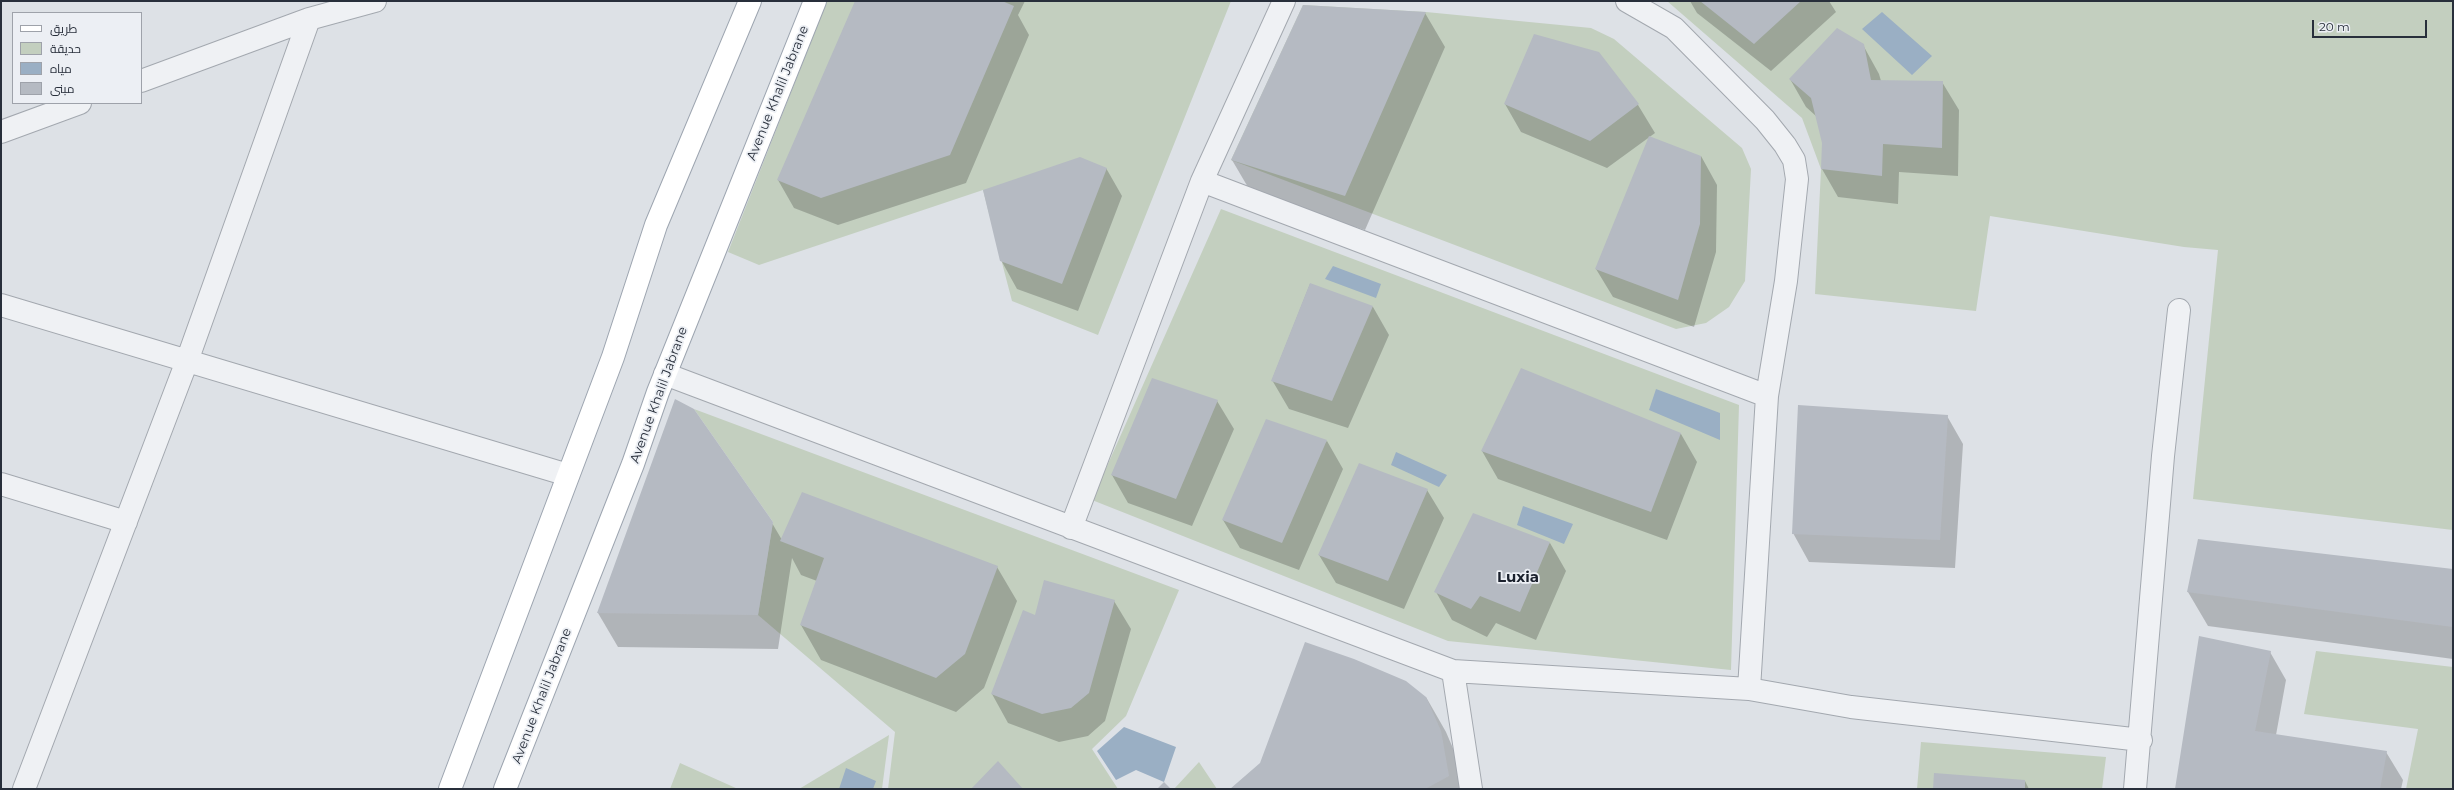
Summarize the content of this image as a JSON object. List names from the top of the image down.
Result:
{
  "streets": {
    "main road": ["Avenue Khalil Jabrane"]
  },
  "districts": ["Luxia"],
  "legend": [
    "طريق",
    "حديقة",
    "مياه",
    "مبنى"
  ],
  "scale_bar": "20 m"
}
